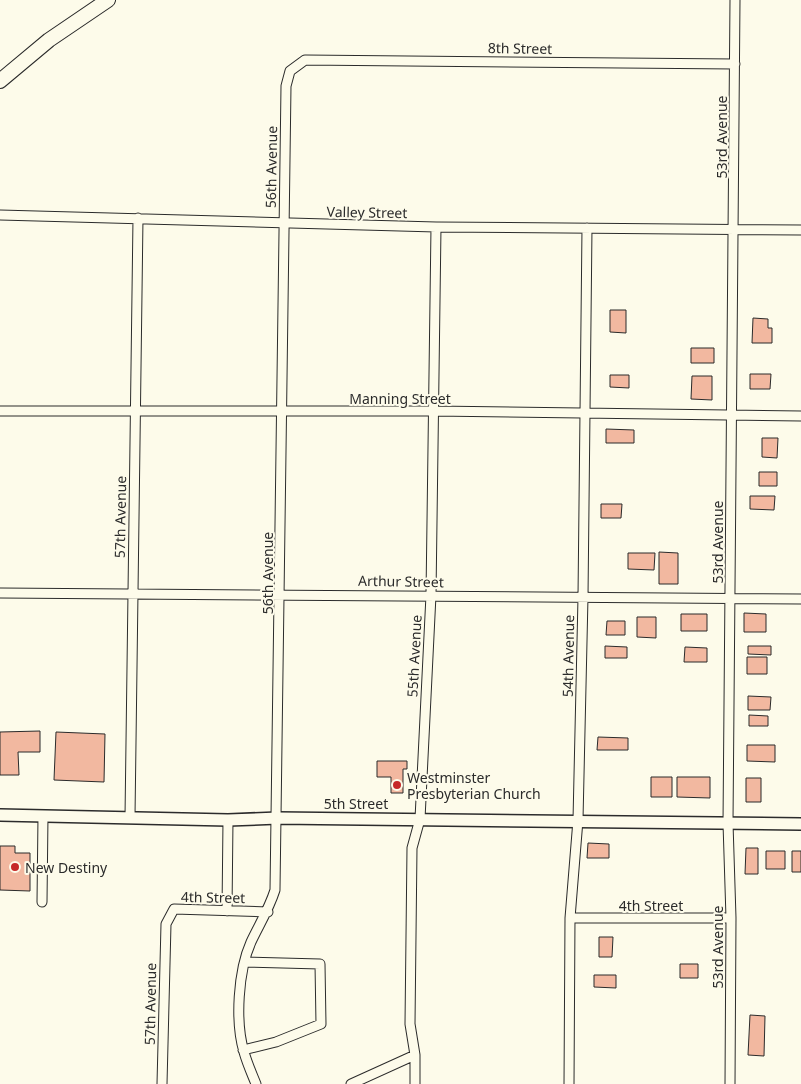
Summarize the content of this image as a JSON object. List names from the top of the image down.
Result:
{
  "streets": {
    "street": [
      "8th Street",
      "53rd Avenue",
      "56th Avenue",
      "Valley Street",
      "Manning Street",
      "57th Avenue",
      "Arthur Street",
      "55th Avenue",
      "54th Avenue",
      "5th Street",
      "4th Street"
    ]
  },
  "crossings": [
    ["8th Street", "53rd Avenue"],
    ["8th Street", "56th Avenue"],
    ["53rd Avenue", "Valley Street"],
    ["53rd Avenue", "Manning Street"],
    ["53rd Avenue", "Arthur Street"],
    ["53rd Avenue", "5th Street"],
    ["53rd Avenue", "4th Street"],
    ["56th Avenue", "Valley Street"],
    ["56th Avenue", "Manning Street"],
    ["56th Avenue", "Arthur Street"],
    ["56th Avenue", "5th Street"],
    ["56th Avenue", "4th Street"],
    ["Valley Street", "57th Avenue"],
    ["Valley Street", "55th Avenue"],
    ["Valley Street", "54th Avenue"],
    ["Manning Street", "57th Avenue"],
    ["Manning Street", "55th Avenue"],
    ["Manning Street", "54th Avenue"],
    ["57th Avenue", "Arthur Street"],
    ["57th Avenue", "5th Street"],
    ["57th Avenue", "4th Street"],
    ["Arthur Street", "55th Avenue"],
    ["Arthur Street", "54th Avenue"],
    ["55th Avenue", "5th Street"],
    ["54th Avenue", "5th Street"],
    ["54th Avenue", "4th Street"]
  ],
  "places": ["Westminster Presbyterian Church", "New Destiny"]
}
